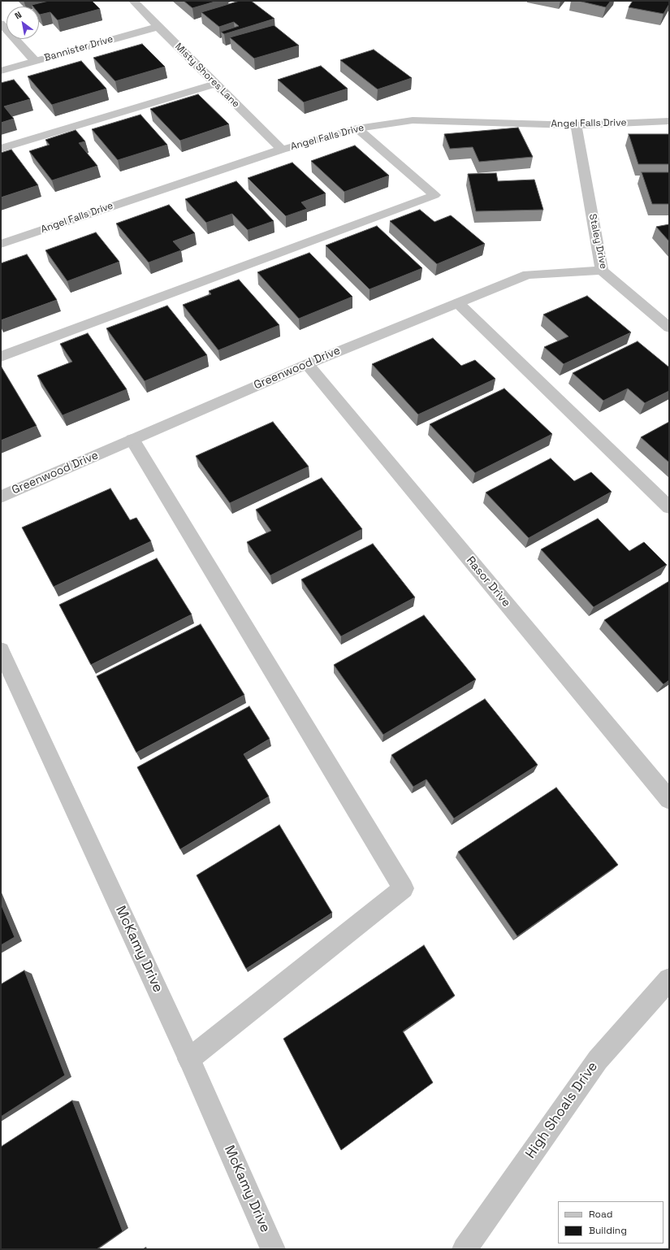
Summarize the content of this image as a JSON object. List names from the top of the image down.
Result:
{
  "streets": {
    "street": [
      "Bannister Drive",
      "Misty Shores Lane",
      "Angel Falls Drive",
      "Staley Drive",
      "Greenwood Drive",
      "Rasor Drive",
      "McKamy Drive",
      "High Shoals Drive"
    ]
  },
  "crossings": [
    ["Bannister Drive", "Misty Shores Lane"],
    ["Misty Shores Lane", "Angel Falls Drive"],
    ["Angel Falls Drive", "Staley Drive"],
    ["Staley Drive", "Greenwood Drive"],
    ["Greenwood Drive", "Rasor Drive"]
  ],
  "legend": ["Road", "Building"],
  "north": "top left"
}
